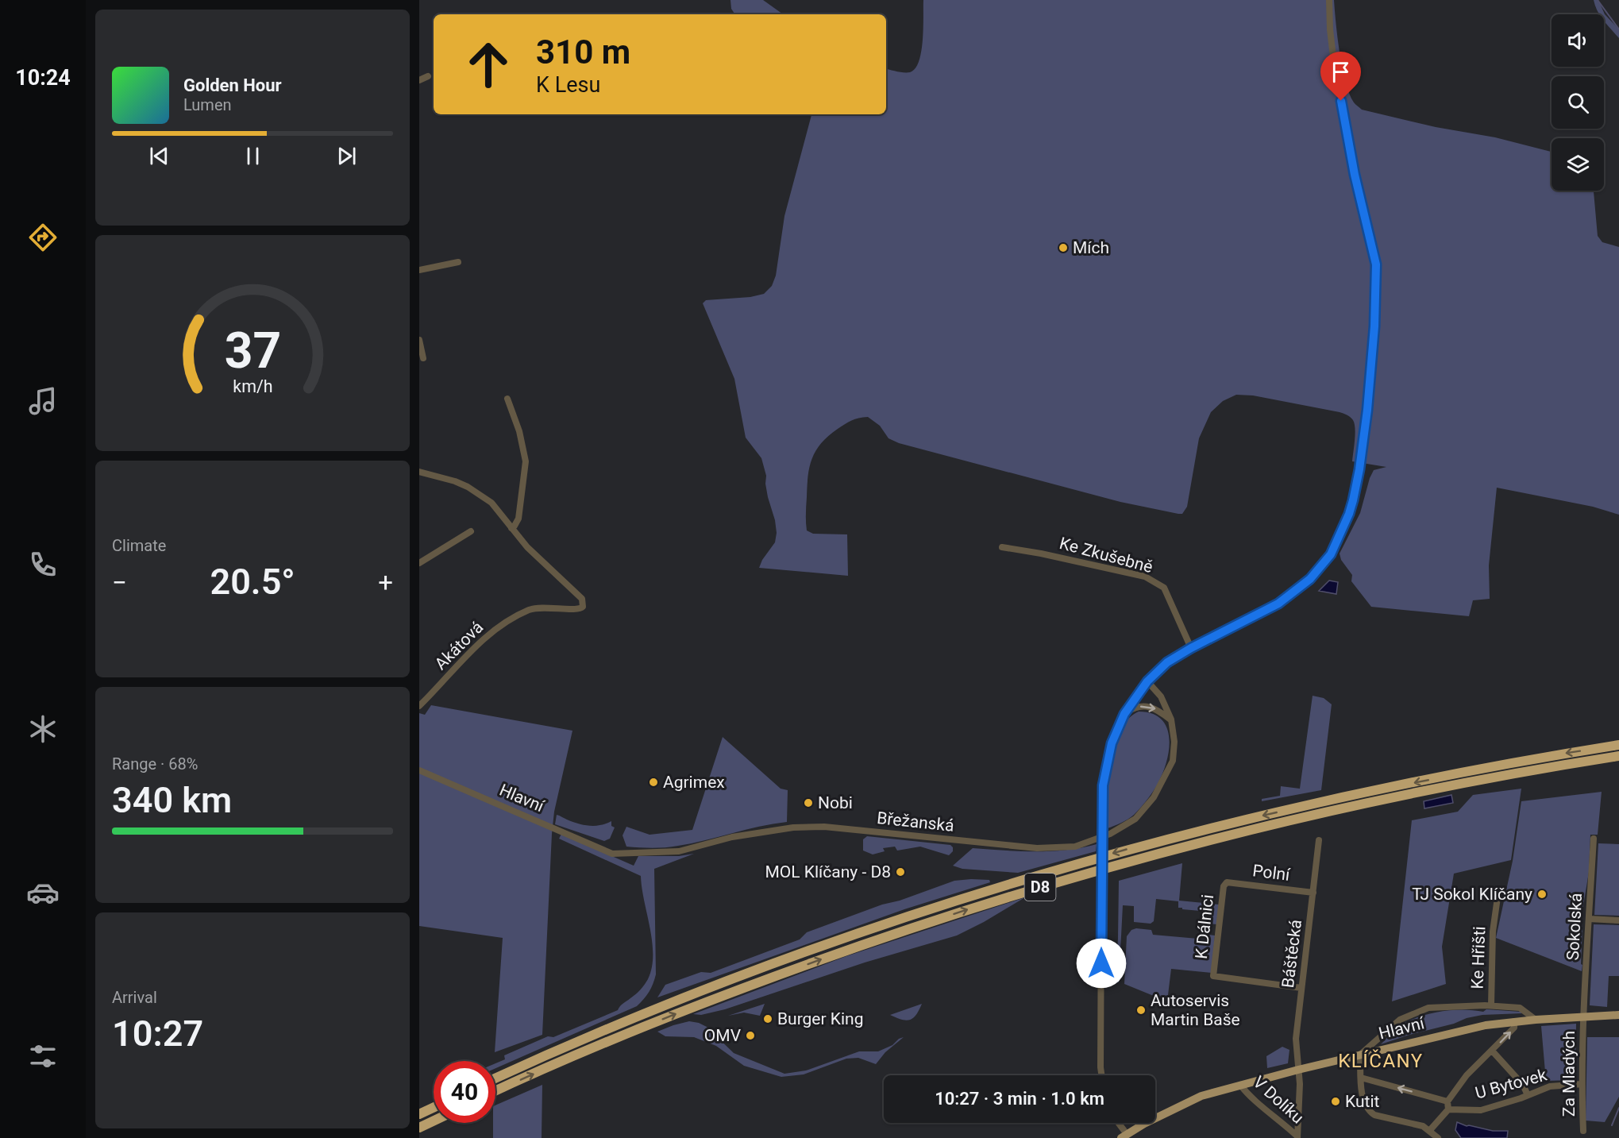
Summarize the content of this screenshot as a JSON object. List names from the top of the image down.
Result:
{
  "streets": {
    "highway": ["D8"],
    "main road": ["Hlavní"],
    "street": [
      "Ke Zkušebně",
      "Akátová",
      "Břežanská",
      "Polní",
      "K Dálnici",
      "Sokolská",
      "Báštěcká",
      "Ke Hřišti",
      "Za Mladých",
      "U Bytovek",
      "V Dolíku"
    ]
  },
  "crossings": [
    ["Hlavní", "Břežanská"],
    ["Hlavní", "Sokolská"],
    ["Hlavní", "Báštěcká"],
    ["Hlavní", "Ke Hřišti"],
    ["Hlavní", "Za Mladých"],
    ["Hlavní", "V Dolíku"],
    ["Polní", "K Dálnici"],
    ["Polní", "Báštěcká"],
    ["K Dálnici", "Báštěcká"],
    ["Sokolská", "Za Mladých"],
    ["Báštěcká", "V Dolíku"],
    ["Za Mladých", "U Bytovek"]
  ],
  "districts": ["KLÍČANY"],
  "places": [
    "Mích",
    "Agrimex",
    "Nobi",
    "MOL Klíčany - D8",
    "TJ Sokol Klíčany",
    "Autoservis Martin Baše",
    "Burger King",
    "OMV",
    "Kutit"
  ],
  "page": {
    "tabs": "10:24",
    "turn": ["310 m", "K Lesu"],
    "song": ["Golden Hour", "Lumen"],
    "tile": [
      "Climate",
      ["Range · 68%", "340 km"],
      ["Arrival", "10:27"]
    ],
    "heat": ["−", "20.5°", "+"],
    "limit": "40",
    "trip": "10:27 · 3 min · 1.0 km",
    "gauge": ["37", "km/h"]
  }
}
